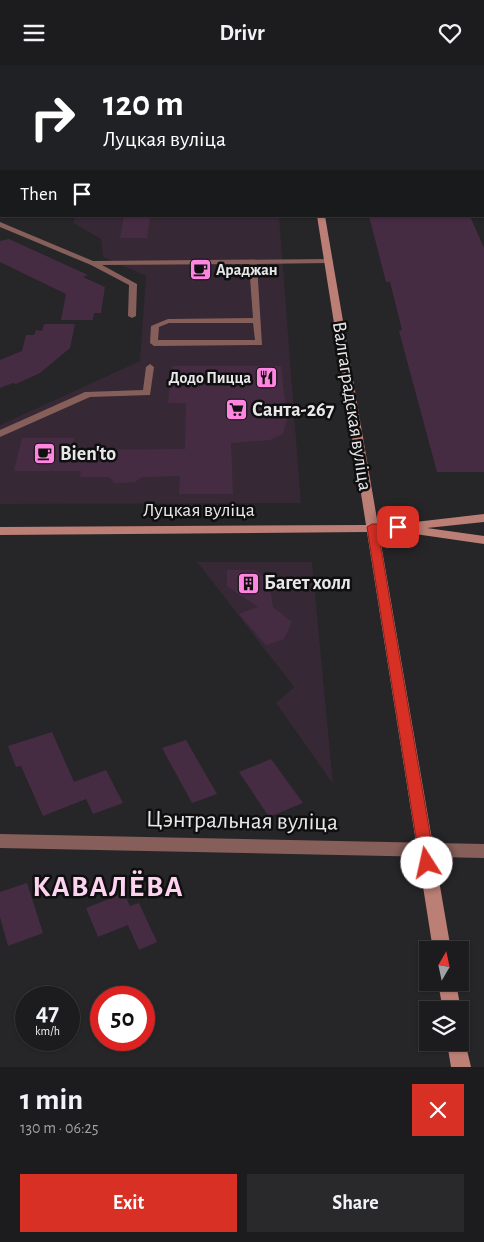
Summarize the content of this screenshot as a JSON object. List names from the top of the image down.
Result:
{
  "streets": {
    "main road": ["Валгаградская вуліца", "Луцкая вуліца"],
    "street": ["Цэнтральная вуліца"]
  },
  "crossings": [
    ["Валгаградская вуліца", "Луцкая вуліца"],
    ["Валгаградская вуліца", "Цэнтральная вуліца"]
  ],
  "districts": ["КАВАЛЁВА"],
  "places": {
    "cafe": ["Араджан", "Bien'to"],
    "restaurant": ["Додо Пицца"],
    "supermarket": ["Санта-267"],
    "building": ["Багет холл"]
  },
  "north": "top",
  "page": {
    "header": "Drivr",
    "turn": ["120 m", "Луцкая вуліца"],
    "then": "Then",
    "speed": "47 km/h",
    "limit": "50",
    "heading": ["1 min", "130 m · 06:25"],
    "buttons": ["Exit", "Share"]
  }
}
